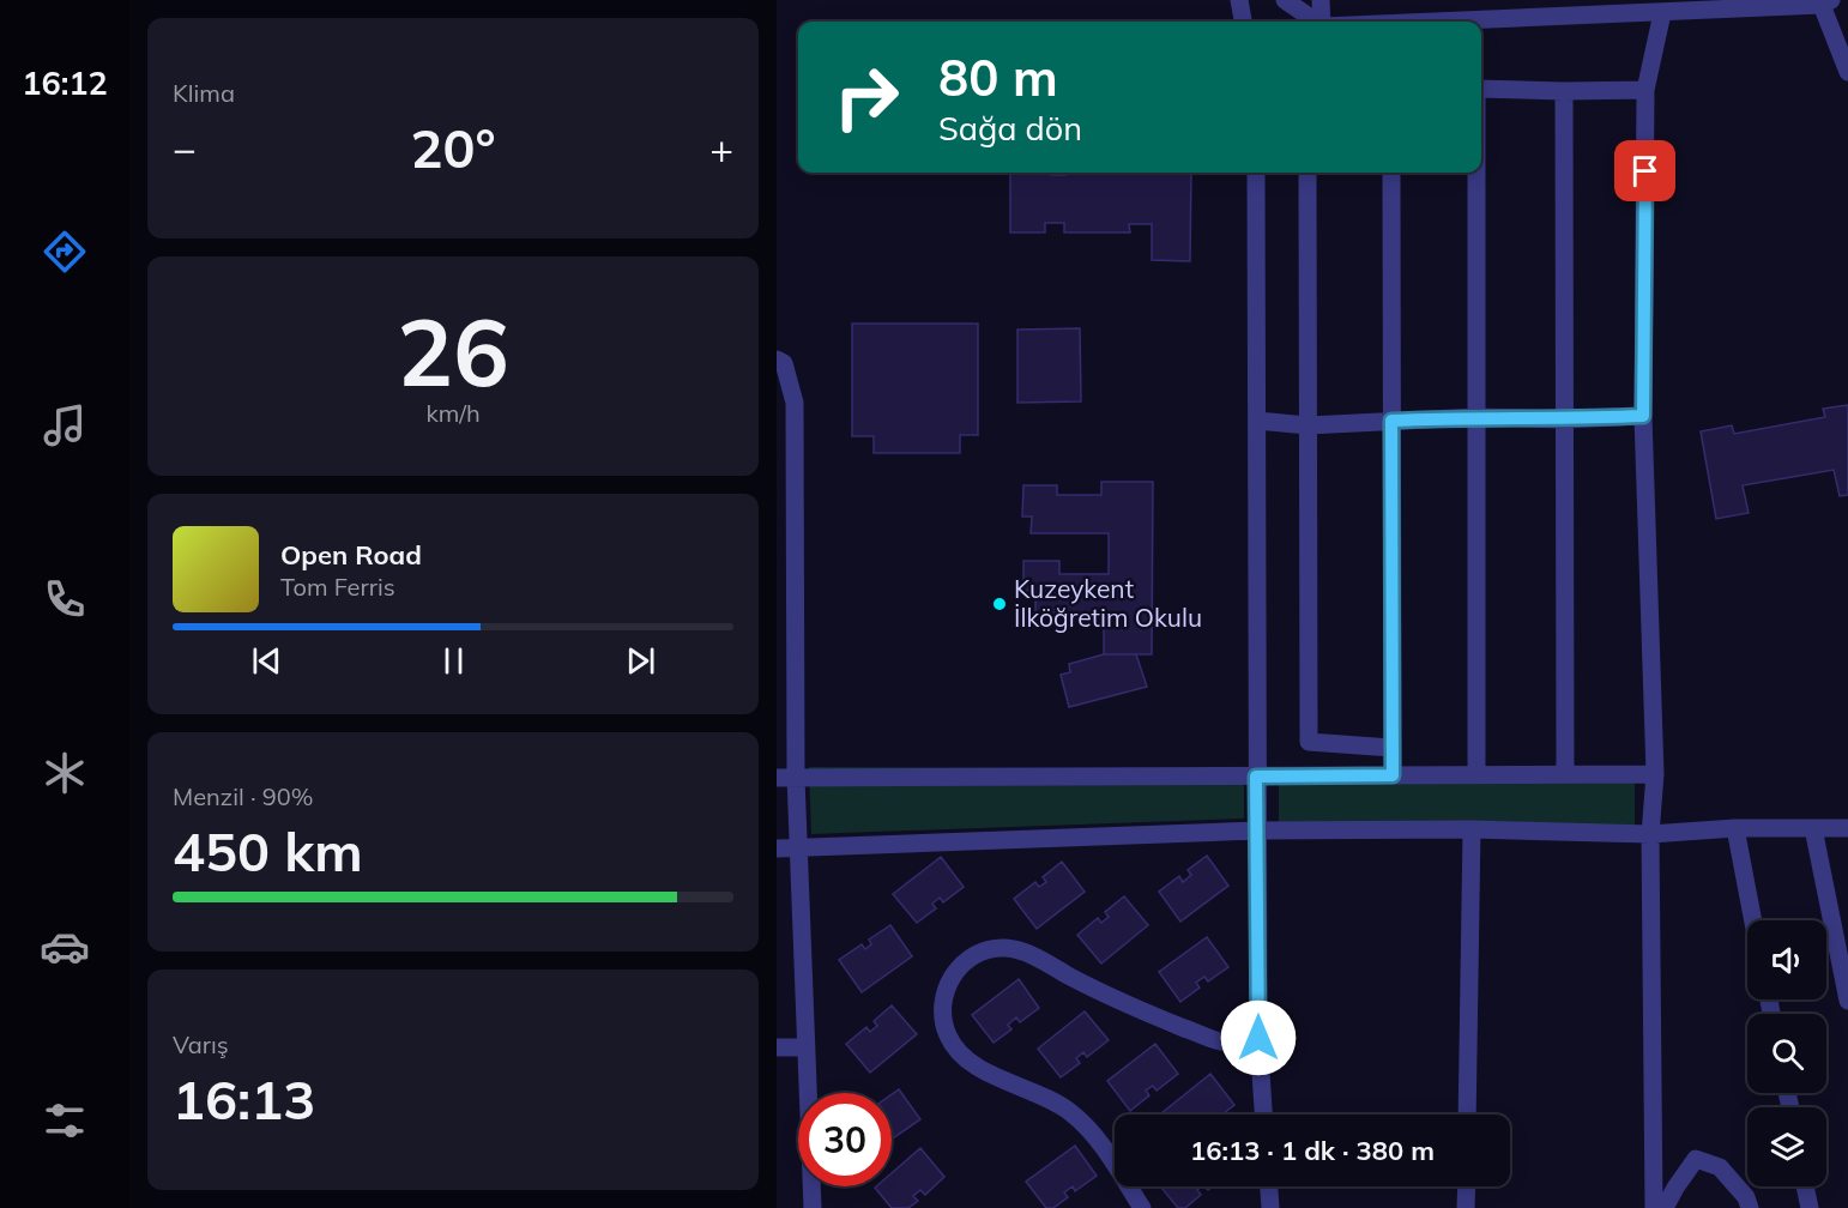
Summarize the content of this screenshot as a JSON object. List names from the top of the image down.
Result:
{
  "places": ["Kuzeykent İlköğretim Okulu"],
  "page": {
    "tabs": "16:12",
    "tile": [
      "Klima",
      ["26", "km/h"],
      ["Menzil · 90%", "450 km"],
      ["Varış", "16:13"]
    ],
    "turn": ["80 m", "Sağa dön"],
    "heat": ["−", "20°", "+"],
    "song": ["Open Road", "Tom Ferris"],
    "limit": "30",
    "trip": "16:13 · 1 dk · 380 m"
  }
}
